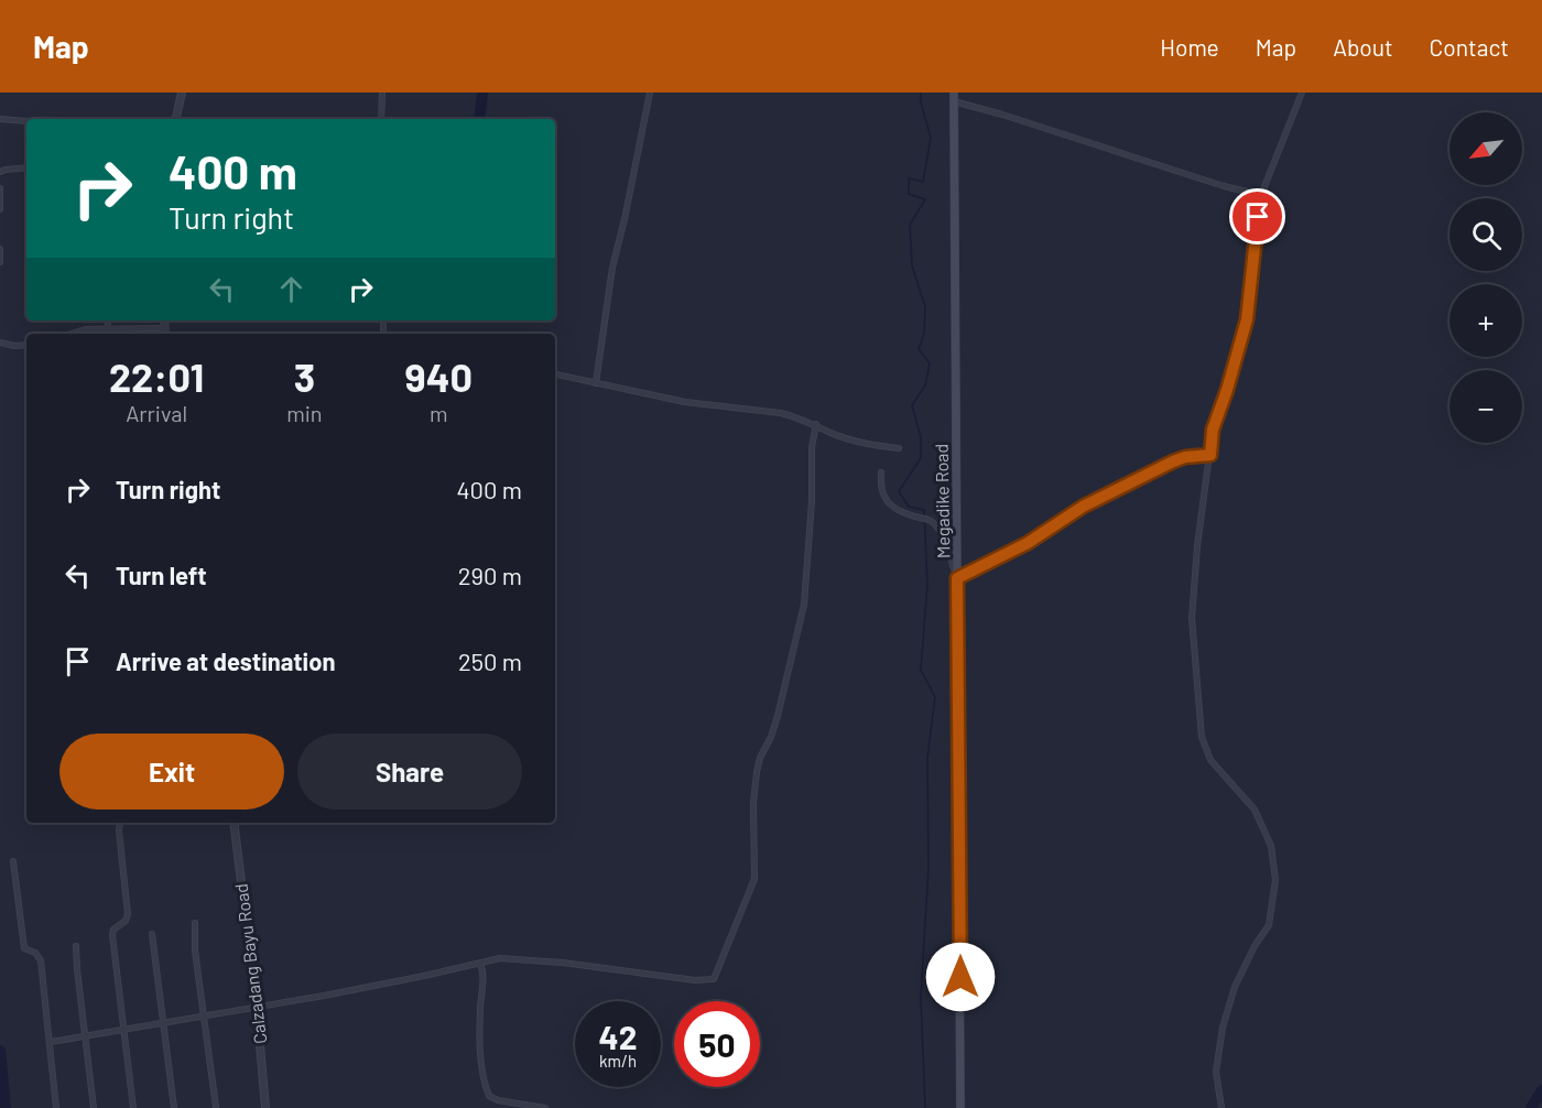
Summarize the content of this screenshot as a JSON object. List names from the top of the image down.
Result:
{
  "streets": {
    "main road": ["Megadike Road"],
    "street": ["Calzadang Bayu Road"]
  },
  "north": "bottom left",
  "page": {
    "header": "Map",
    "nav": [
      "Home",
      "Map",
      "About",
      "Contact"
    ],
    "map_buttons": ["+", "−"],
    "turn": ["400 m", "Turn right"],
    "eta": [
      "22:01",
      "Arrival",
      "3",
      "min",
      "940",
      "m"
    ],
    "list": [
      {
        "name": "Turn right",
        "value": "400 m"
      },
      {
        "name": "Turn left",
        "value": "290 m"
      },
      {
        "name": "Arrive at destination",
        "value": "250 m"
      }
    ],
    "buttons": ["Exit", "Share"],
    "speed": "42 km/h",
    "limit": "50"
  }
}
